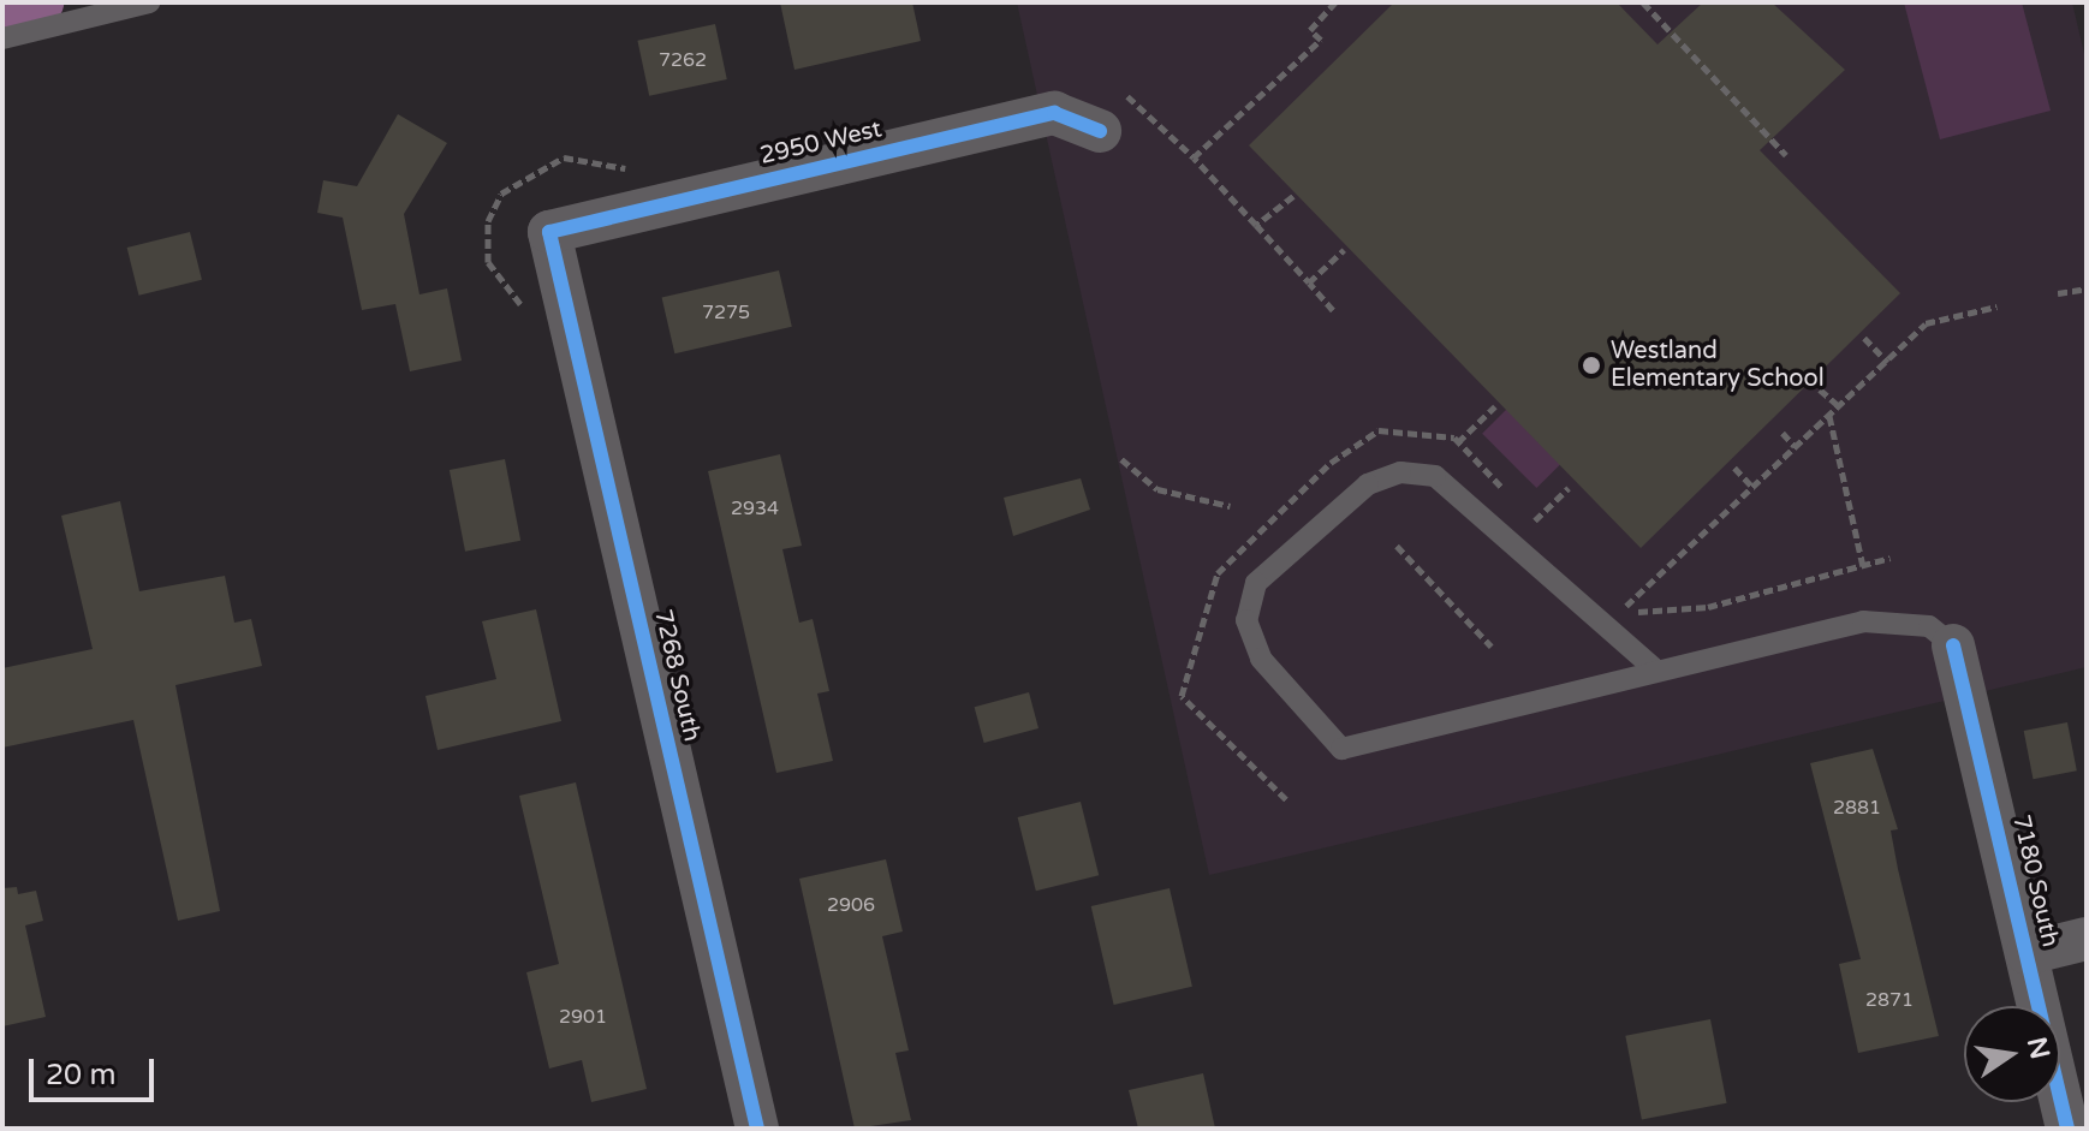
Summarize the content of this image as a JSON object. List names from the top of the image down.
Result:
{
  "streets": {
    "street": ["2950 West", "7268 South", "7180 South"]
  },
  "crossings": [
    ["2950 West", "7268 South"]
  ],
  "places": ["Westland Elementary School"],
  "house_numbers": [
    "7262",
    "7275",
    "2934",
    "2881",
    "2906",
    "2871",
    "2901"
  ],
  "scale_bar": "20 m",
  "north": "right"
}
